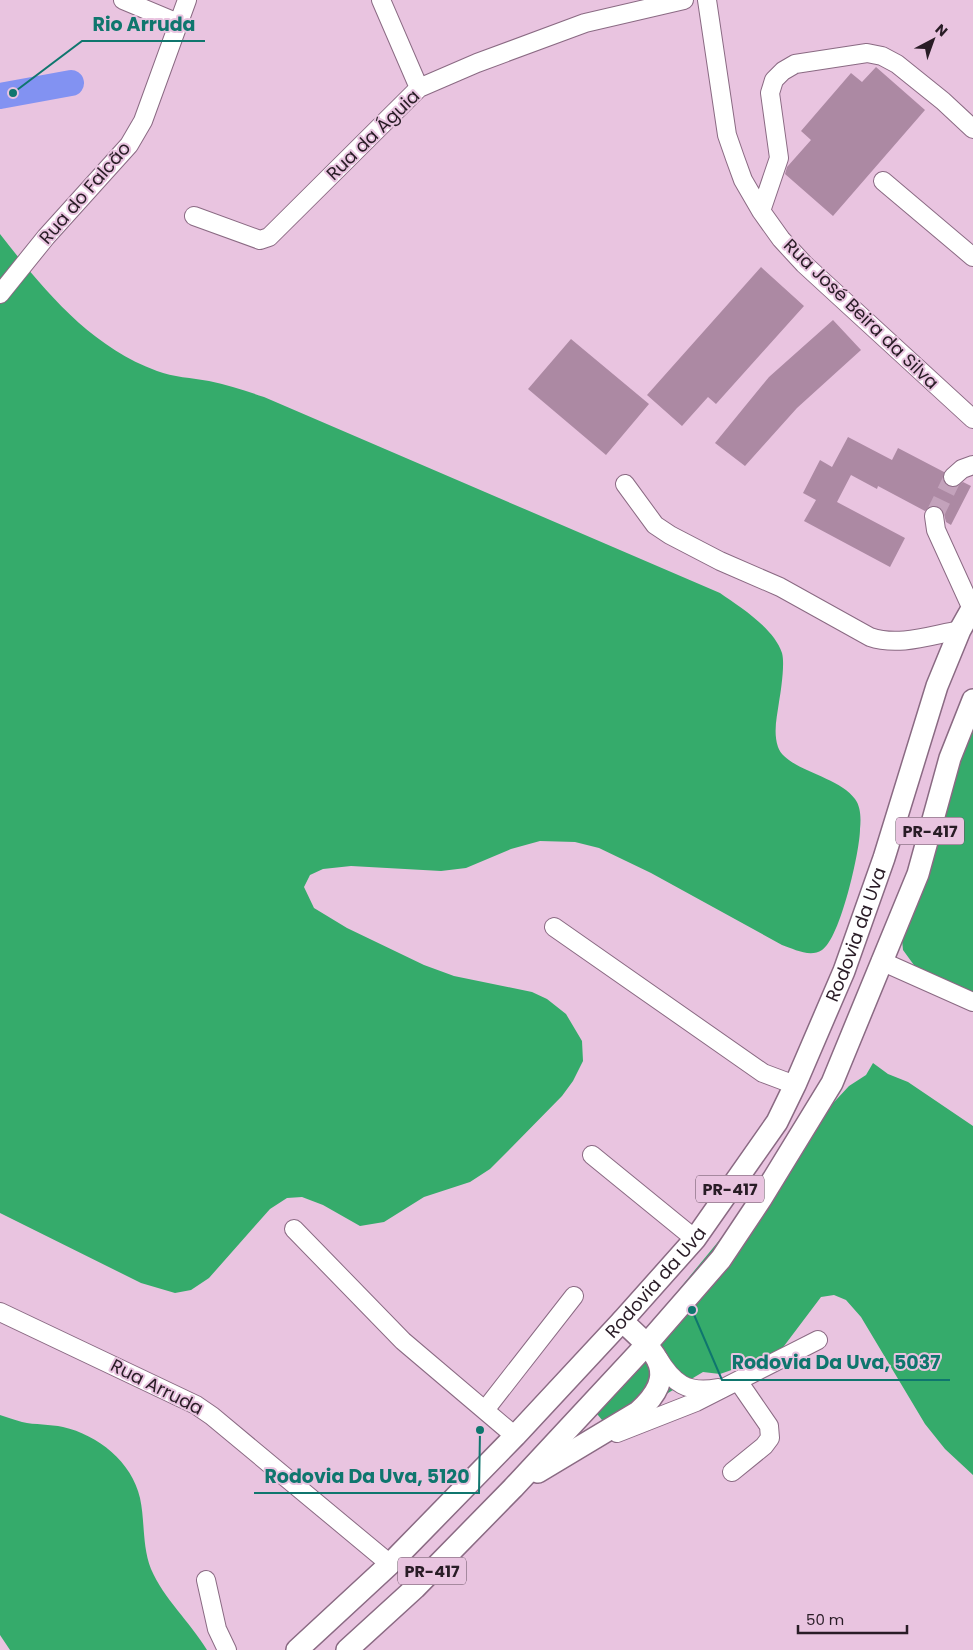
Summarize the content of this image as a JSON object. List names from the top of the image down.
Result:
{
  "streets": {
    "main road": ["PR-417", "Rodovia da Uva"],
    "street": [
      "Rua da Águia",
      "Rua do Falcão",
      "Rua José Beira da Silva",
      "Rua Arruda"
    ]
  },
  "crossings": [
    ["Rodovia da Uva", "Rua Arruda"]
  ],
  "places": ["Rio Arruda", "Rodovia Da Uva, 5037", "Rodovia Da Uva, 5120"],
  "scale_bar": "50 m",
  "north": "top right"
}
